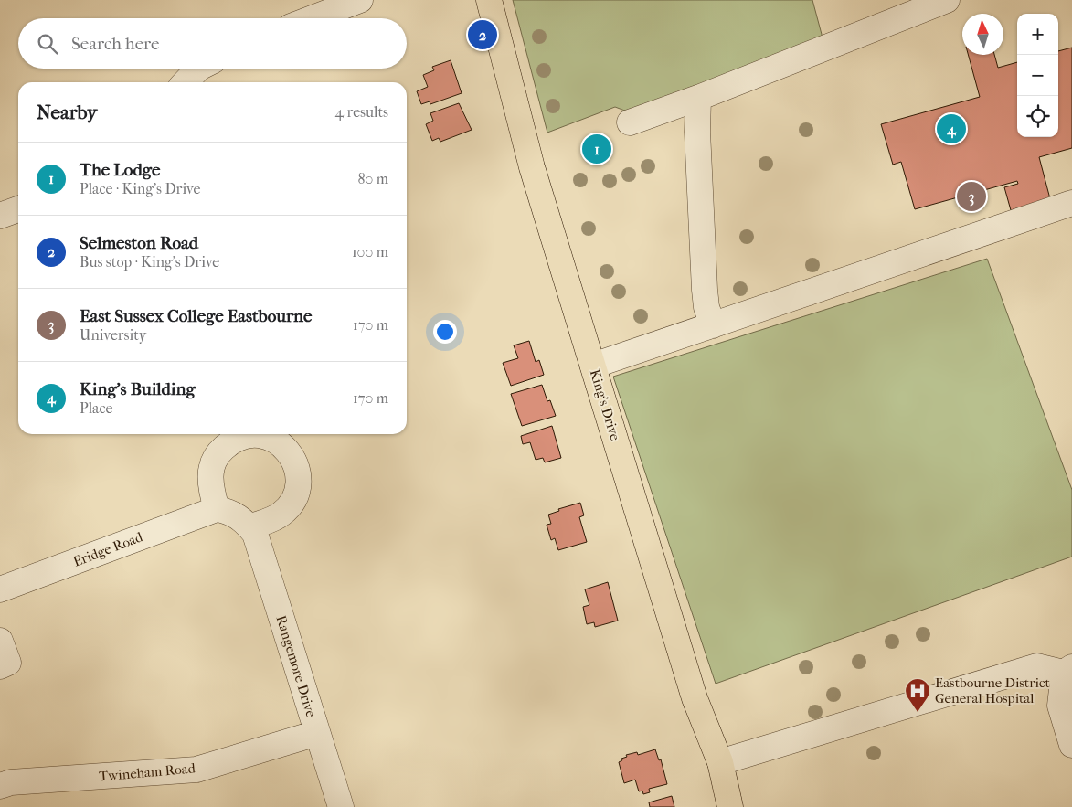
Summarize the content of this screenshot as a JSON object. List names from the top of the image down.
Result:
{
  "streets": {
    "main road": ["King's Drive"],
    "street": ["Eridge Road", "Rangemore Drive", "Twineham Road"]
  },
  "crossings": [
    ["Eridge Road", "Rangemore Drive"],
    ["Rangemore Drive", "Twineham Road"]
  ],
  "places": {
    "hospital": ["Eastbourne District General Hospital"]
  },
  "north": "top",
  "page": {
    "map_buttons": ["+", "−"],
    "pins": [
      "2",
      "4",
      "1",
      "3"
    ],
    "search": "Search here",
    "heading": ["Nearby", "4 results"],
    "list": [
      {
        "mark": "1",
        "name": "The Lodge",
        "note": "Place · King's Drive",
        "value": "80 m"
      },
      {
        "mark": "2",
        "name": "Selmeston Road",
        "note": "Bus stop · King's Drive",
        "value": "100 m"
      },
      {
        "mark": "3",
        "name": "East Sussex College Eastbourne",
        "note": "University",
        "value": "170 m"
      },
      {
        "mark": "4",
        "name": "King's Building",
        "note": "Place",
        "value": "170 m"
      }
    ]
  }
}
